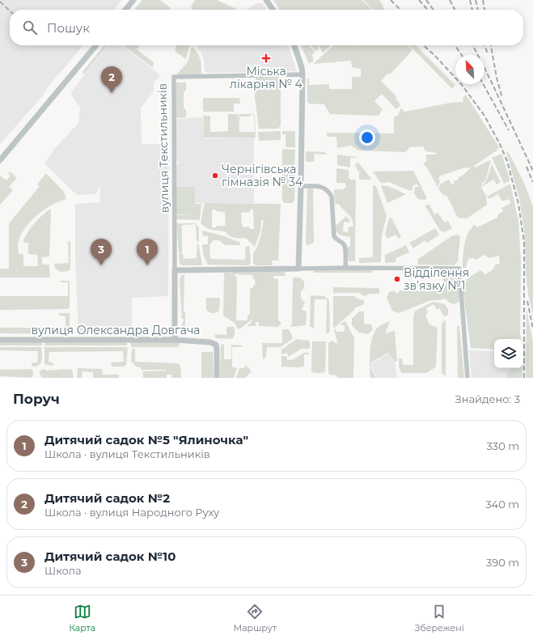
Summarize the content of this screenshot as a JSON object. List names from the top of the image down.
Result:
{
  "streets": {
    "street": ["вулиця Текстильників", "вулиця Олександра Довгача"]
  },
  "crossings": [
    ["вулиця Текстильників", "вулиця Олександра Довгача"]
  ],
  "places": {
    "health": ["Міська лікарня № 4"],
    "other": ["Чернігівська гімназія № 34", "Відділення зв’язку №1"]
  },
  "north": "top left",
  "page": {
    "search": "Пошук",
    "pins": ["2", "1", "3"],
    "heading": ["Поруч", "Знайдено: 3"],
    "list": [
      {
        "mark": "1",
        "name": "Дитячий садок №5 \"Ялиночка\"",
        "note": "Школа · вулиця Текстильників",
        "value": "330 m"
      },
      {
        "mark": "2",
        "name": "Дитячий садок №2",
        "note": "Школа · вулиця Народного Руху",
        "value": "340 m"
      },
      {
        "mark": "3",
        "name": "Дитячий садок №10",
        "note": "Школа",
        "value": "390 m"
      }
    ],
    "nav": ["Карта", "Маршрут", "Збережені"]
  }
}
